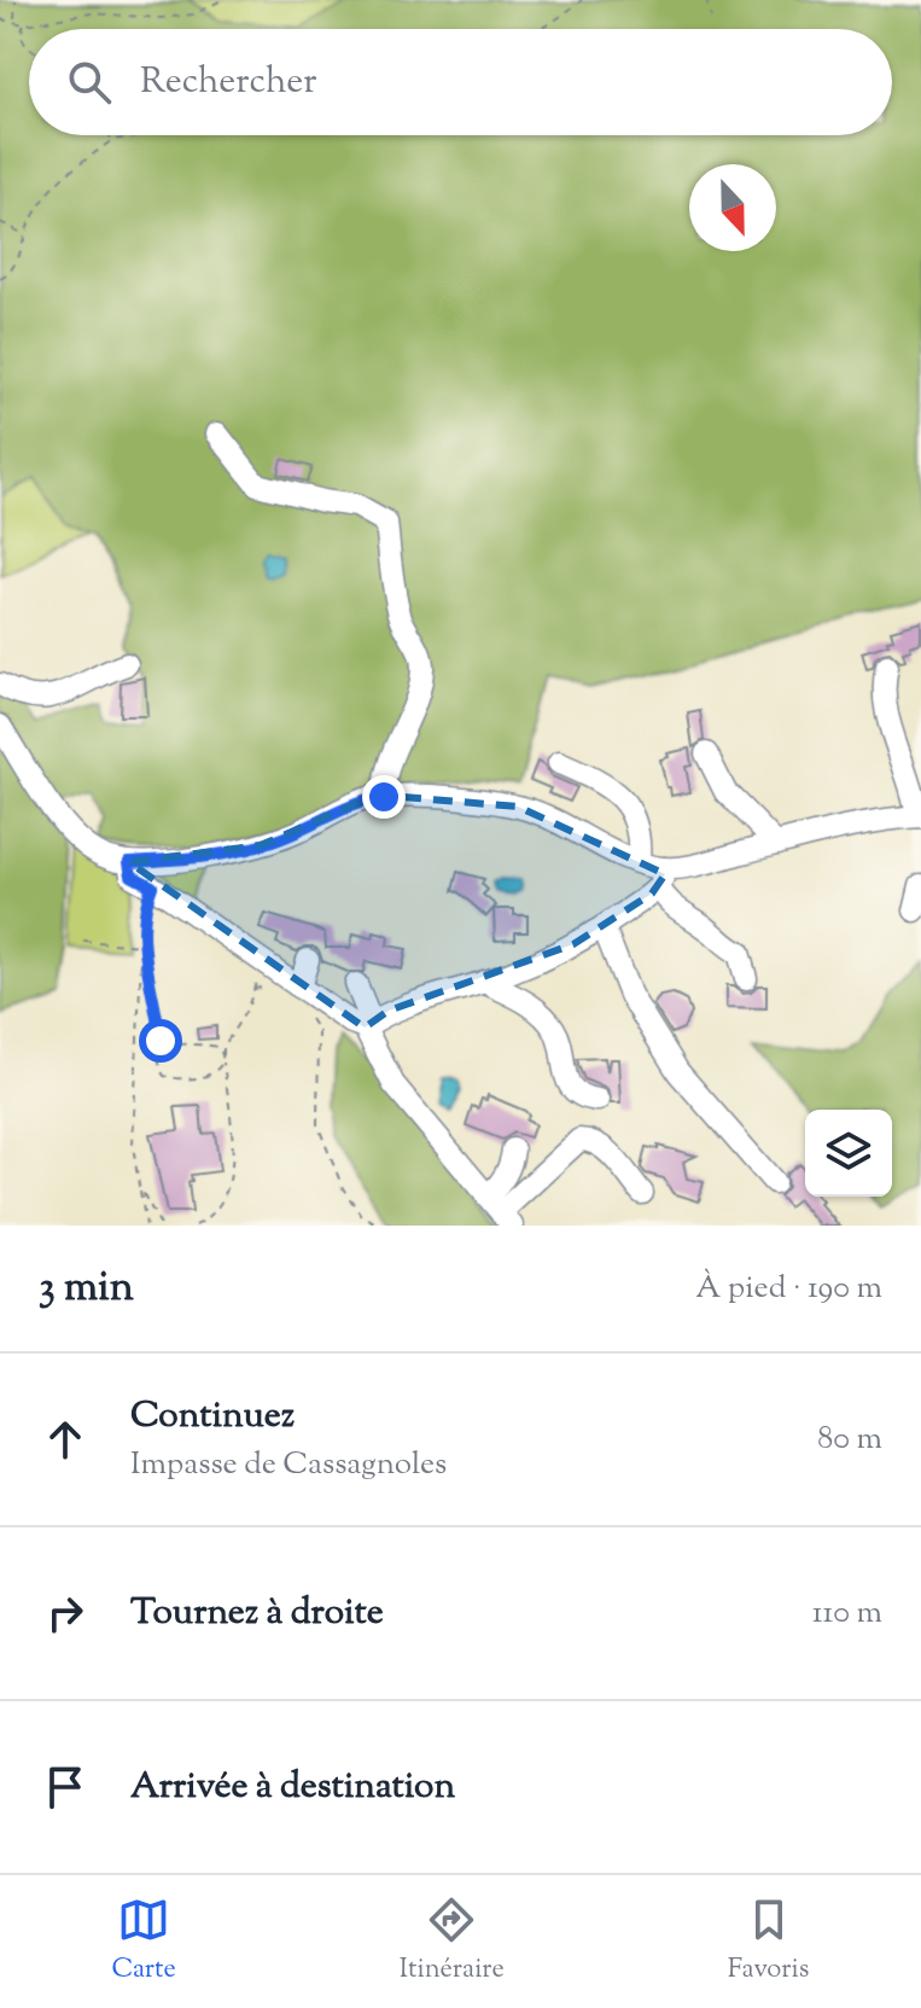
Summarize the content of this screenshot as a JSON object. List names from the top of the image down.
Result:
{
  "north": "bottom",
  "page": {
    "search": "Rechercher",
    "heading": ["3 min", "À pied · 190 m"],
    "list": [
      ["Continuez", "Impasse de Cassagnoles", "80 m"],
      ["Tournez à droite", "110 m"],
      "Arrivée à destination"
    ],
    "nav": ["Carte", "Itinéraire", "Favoris"]
  }
}
